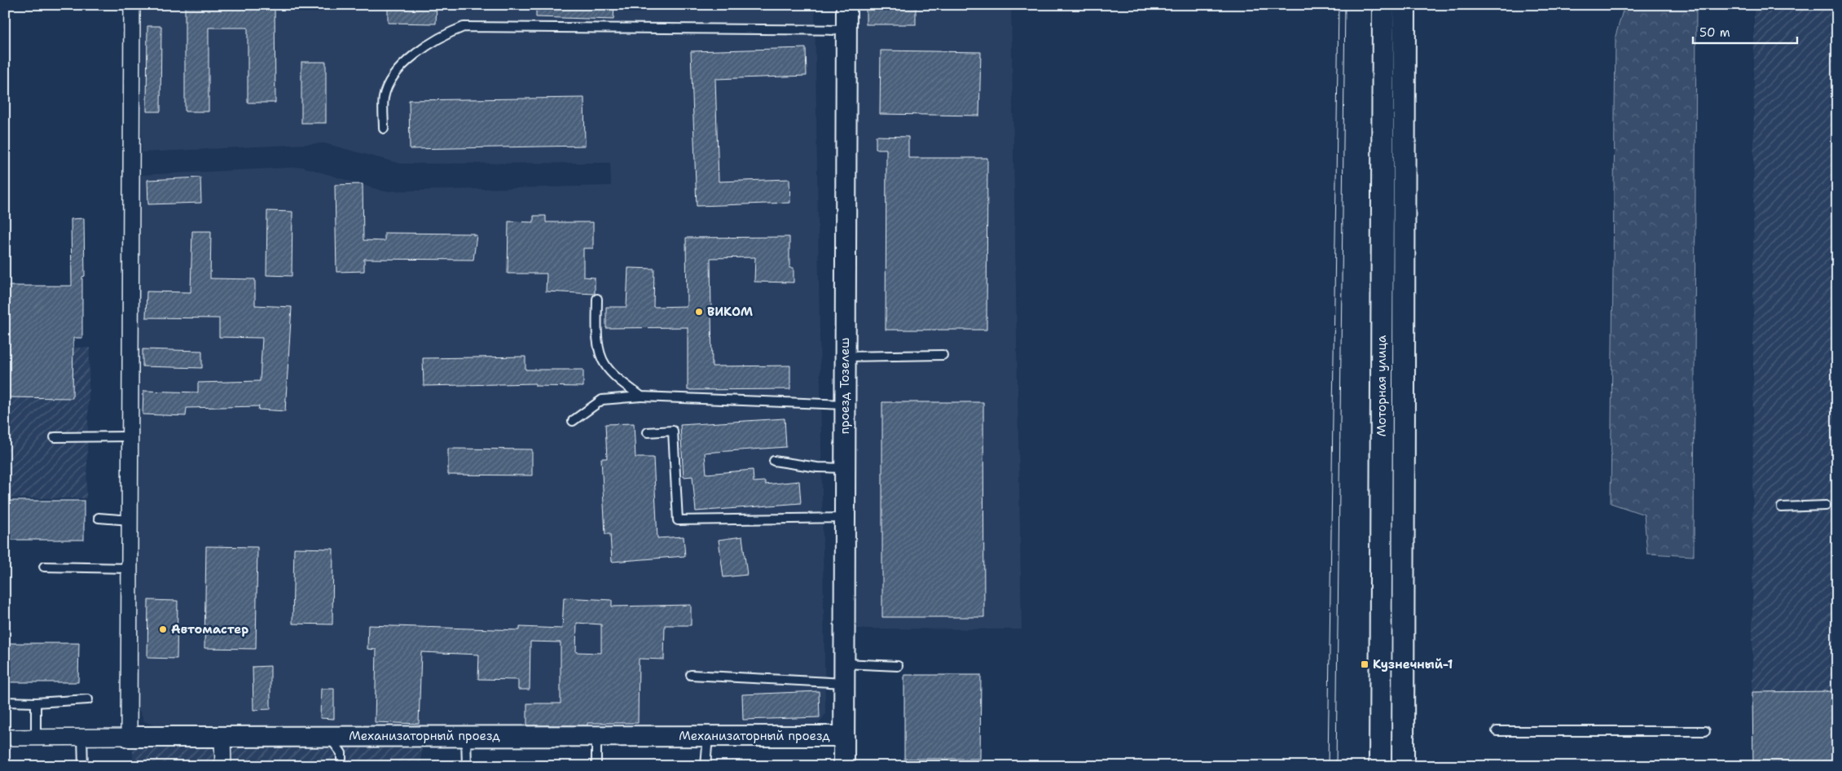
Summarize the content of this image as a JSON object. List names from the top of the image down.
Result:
{
  "streets": {
    "main road": ["Моторная улица"],
    "street": ["проезд Тозелеш", "Механизаторный проезд"]
  },
  "crossings": [
    ["проезд Тозелеш", "Механизаторный проезд"]
  ],
  "places": {
    "other": ["ВИКОМ", "Автомастер"],
    "transit": ["Кузнечный-1"]
  },
  "scale_bar": "50 m"
}
